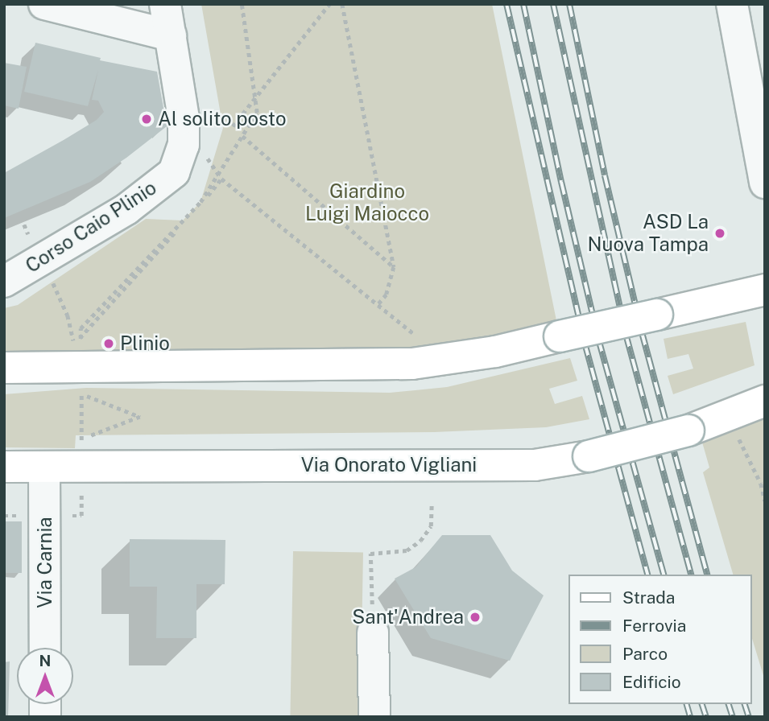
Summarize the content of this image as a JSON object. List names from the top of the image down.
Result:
{
  "streets": {
    "main road": ["Via Onorato Vigliani"],
    "street": ["Corso Caio Plinio", "Via Carnia"]
  },
  "crossings": [
    ["Via Onorato Vigliani", "Via Carnia"]
  ],
  "parks": ["Giardino Luigi Maiocco"],
  "places": [
    "Al solito posto",
    "ASD La Nuova Tampa",
    "Plinio",
    "Sant'Andrea"
  ],
  "legend": [
    "Strada",
    "Ferrovia",
    "Parco",
    "Edificio"
  ],
  "north": "top"
}
